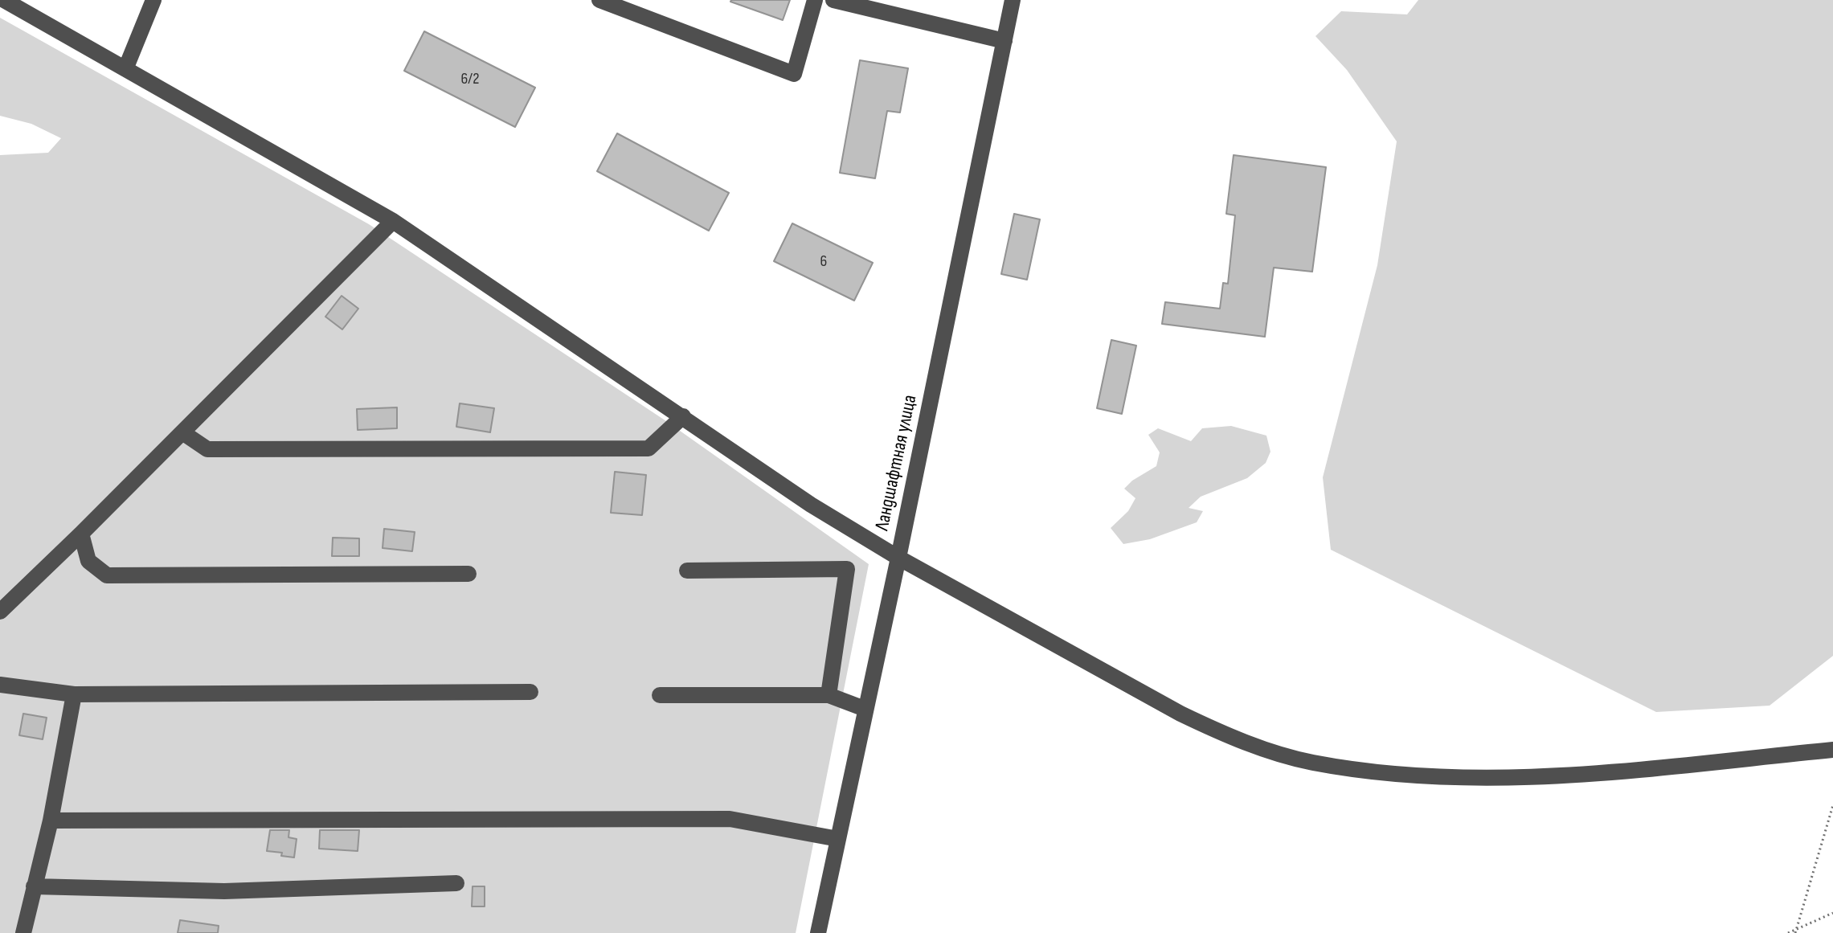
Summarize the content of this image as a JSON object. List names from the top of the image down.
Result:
{
  "streets": {
    "street": ["Ландшафтная улица"]
  },
  "house_numbers": ["6/2", "6"]
}
